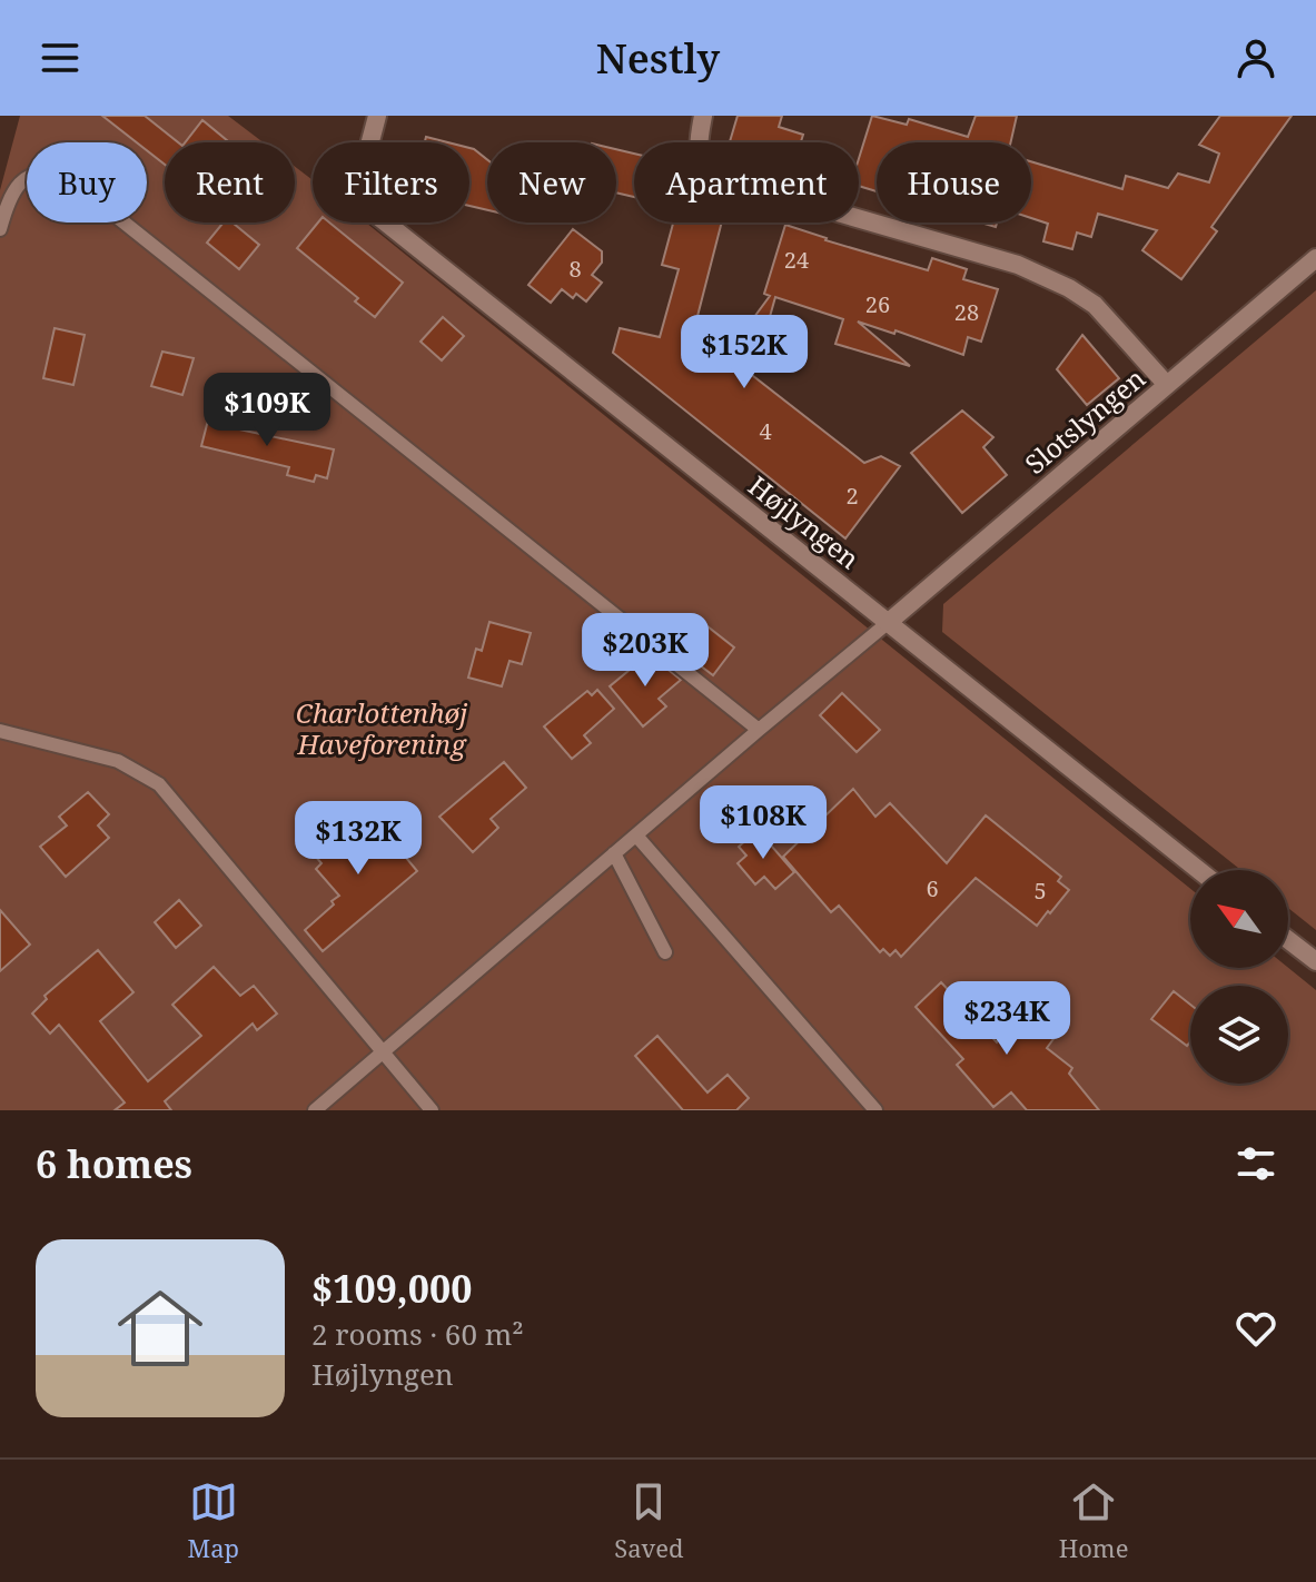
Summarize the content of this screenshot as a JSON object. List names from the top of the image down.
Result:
{
  "streets": {
    "street": ["Slotslyngen", "Højlyngen"]
  },
  "crossings": [
    ["Slotslyngen", "Højlyngen"]
  ],
  "parks": ["Charlottenhøj Haveforening"],
  "house_numbers": [
    "24",
    "8",
    "26",
    "28",
    "4",
    "2",
    "6",
    "5"
  ],
  "north": "top left",
  "page": {
    "header": "Nestly",
    "chip": [
      "Buy",
      "Rent",
      "Filters",
      "New",
      "Apartment",
      "House"
    ],
    "price": [
      "$152K",
      "$109K",
      "$203K",
      "$108K",
      "$132K",
      "$234K"
    ],
    "heading": "6 homes",
    "list": [
      {
        "name": "$109,000",
        "note": "2 rooms · 60 m² · Højlyngen"
      }
    ],
    "tabs": ["Map", "Saved", "Home"]
  }
}
